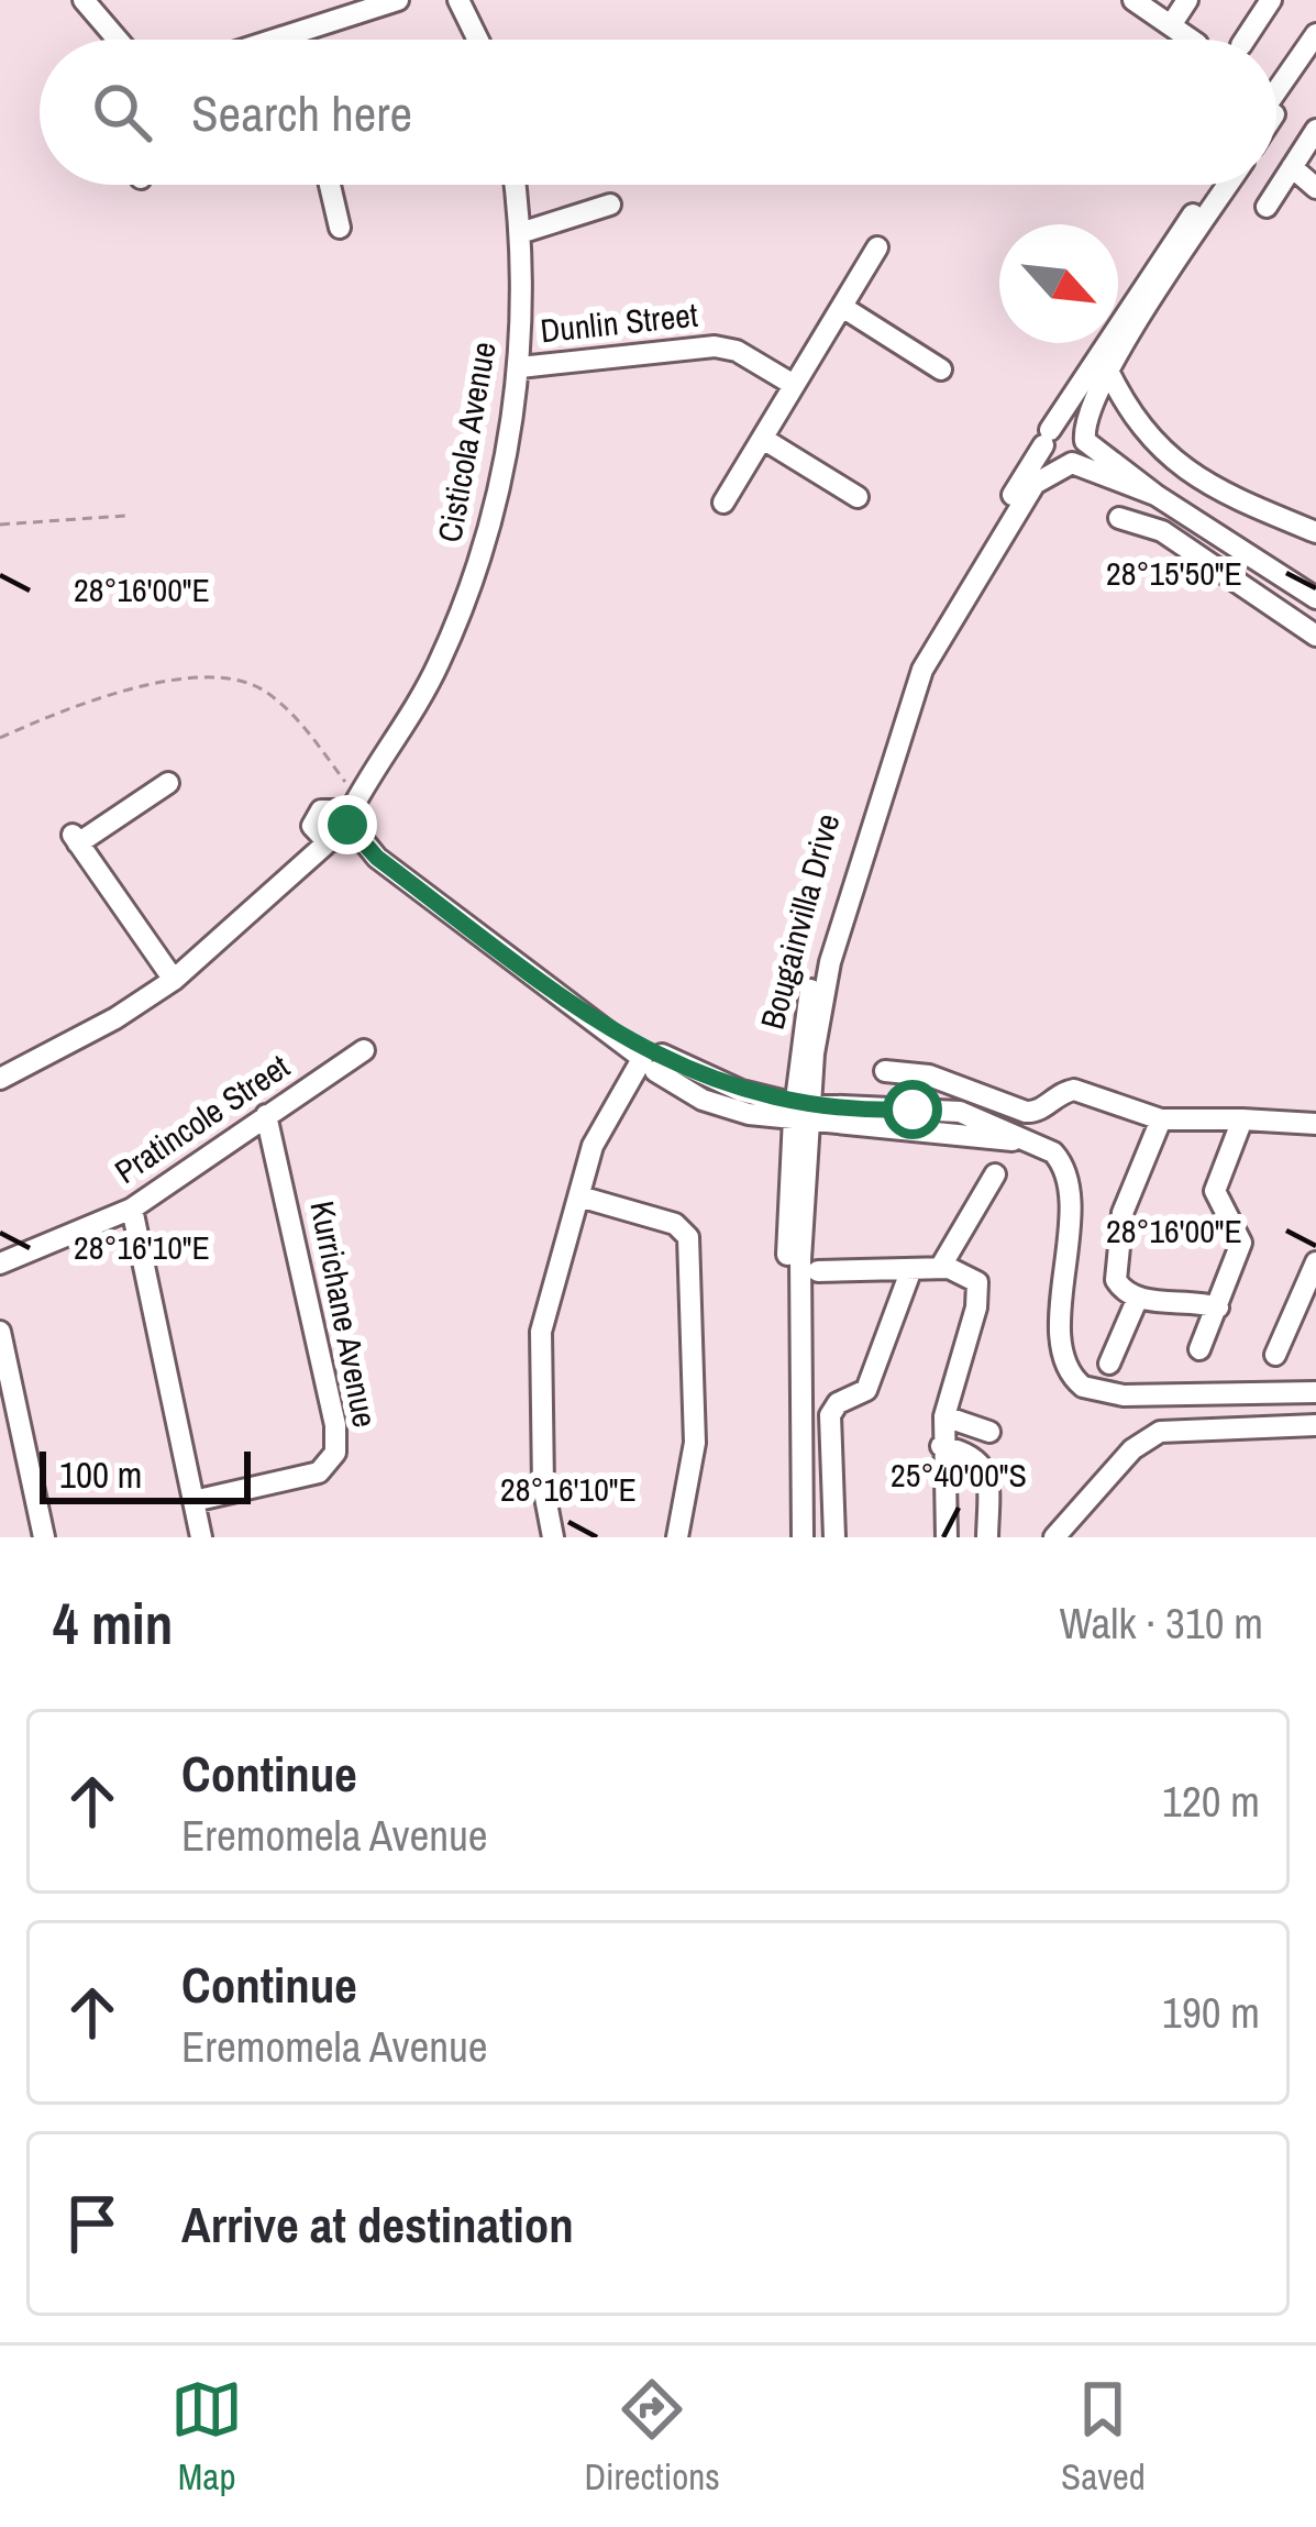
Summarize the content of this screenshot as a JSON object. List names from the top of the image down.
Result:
{
  "streets": {
    "street": [
      "Dunlin Street",
      "Cisticola Avenue",
      "Bougainvilla Drive",
      "Pratincole Street",
      "Kurrichane Avenue"
    ]
  },
  "crossings": [
    ["Dunlin Street", "Cisticola Avenue"],
    ["Pratincole Street", "Kurrichane Avenue"]
  ],
  "scale_bar": "100 m",
  "north": "bottom right",
  "page": {
    "search": "Search here",
    "scale": "100 m",
    "heading": ["4 min", "Walk · 310 m"],
    "list": [
      ["Continue", "Eremomela Avenue", "120 m"],
      ["Continue", "Eremomela Avenue", "190 m"],
      "Arrive at destination"
    ],
    "nav": ["Map", "Directions", "Saved"]
  },
  "coordinates": [
    "28°15'50\"E",
    "28°16'00\"E",
    "28°16'10\"E",
    "25°40'00\"S"
  ]
}
